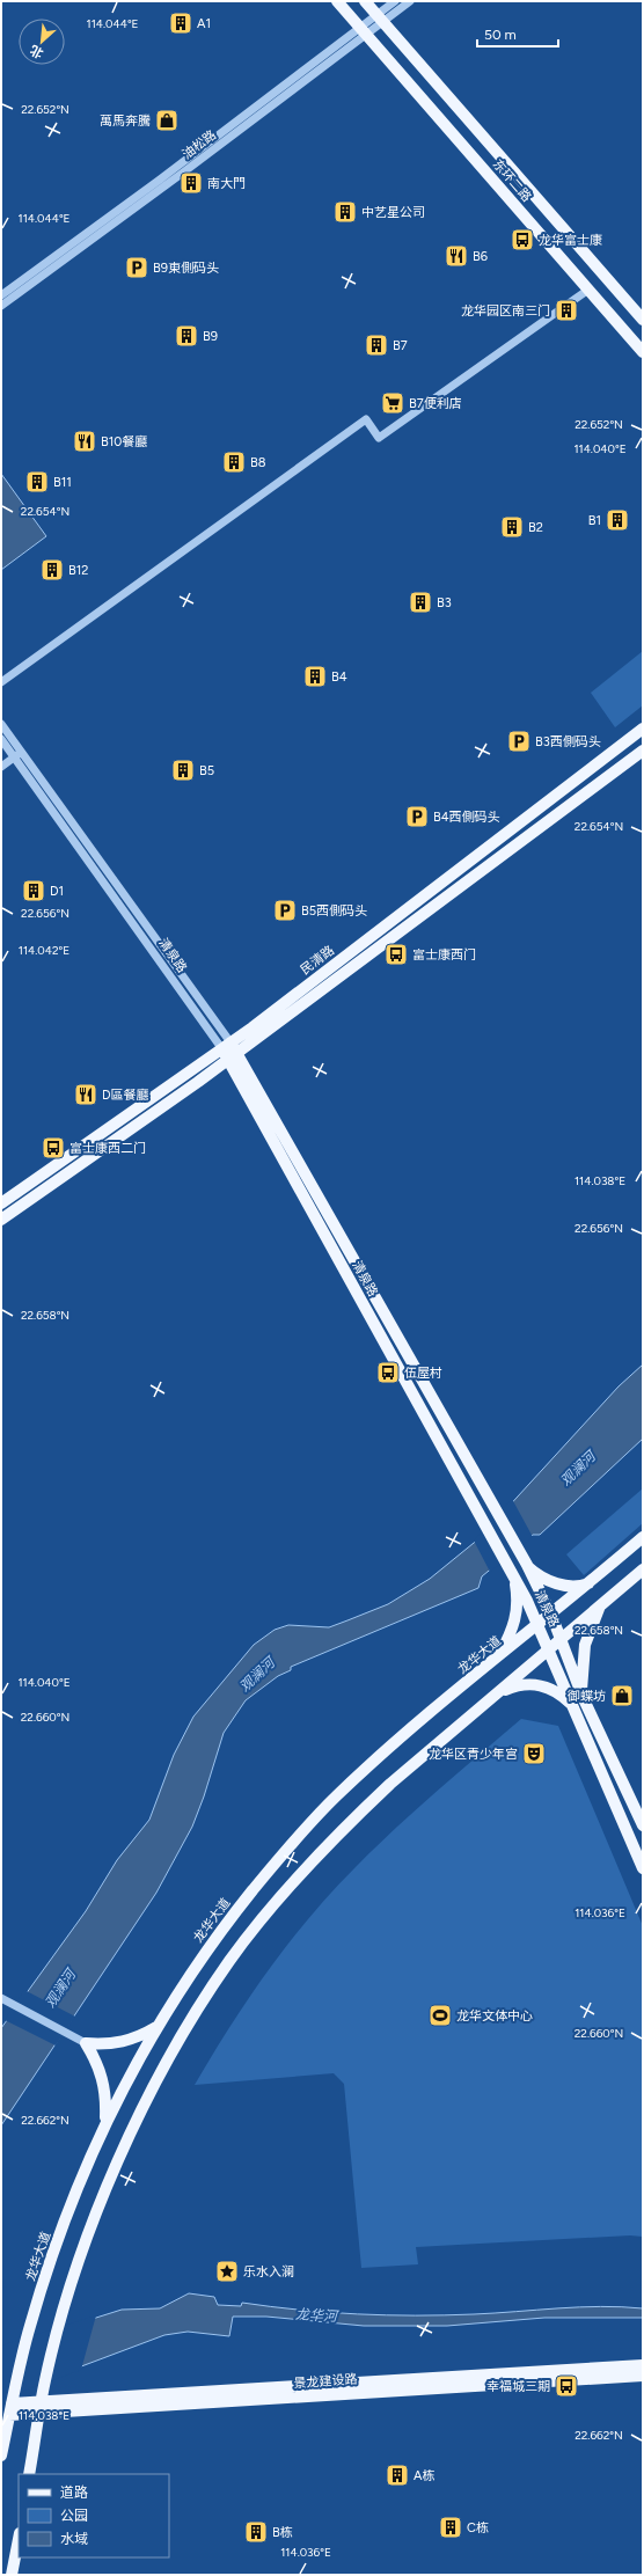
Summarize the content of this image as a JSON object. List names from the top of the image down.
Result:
{
  "streets": {
    "main road": [
      "东环二路",
      "清泉路",
      "民清路",
      "龙华大道",
      "景龙建设路"
    ],
    "street": ["油松路"]
  },
  "crossings": [
    ["油松路", "东环二路"],
    ["清泉路", "民清路"],
    ["清泉路", "龙华大道"],
    ["龙华大道", "景龙建设路"]
  ],
  "water": ["观澜河", "龙华河"],
  "places": {
    "building": [
      "A1",
      "南大門",
      "中艺星公司",
      "龙华园区南三门",
      "B9",
      "B7",
      "B8",
      "B11",
      "B1",
      "B2",
      "B12",
      "B3",
      "B4",
      "B5",
      "D1",
      "A栋",
      "C栋",
      "B栋"
    ],
    "shop": ["萬馬奔騰", "御蝶坊"],
    "bus stop": [
      "龙华富士康",
      "富士康西门",
      "富士康西二门",
      "伍屋村",
      "幸福城三期"
    ],
    "restaurant": ["B6", "B10餐廳", "D區餐廳"],
    "parking": [
      "B9東側码头",
      "B3西側码头",
      "B4西側码头",
      "B5西側码头"
    ],
    "supermarket": ["B7便利店"],
    "theatre": ["龙华区青少年宫"],
    "sports": ["龙华文体中心"],
    "place": ["乐水入澜"]
  },
  "legend": ["道路", "公园", "水域"],
  "scale_bar": "50 m",
  "north": "bottom left",
  "coordinates": [
    "114.044°E",
    "22.652°N",
    "114.040°E",
    "22.654°N",
    "22.656°N",
    "114.042°E",
    "114.038°E",
    "22.658°N",
    "22.660°N",
    "114.036°E",
    "22.662°N"
  ]
}
